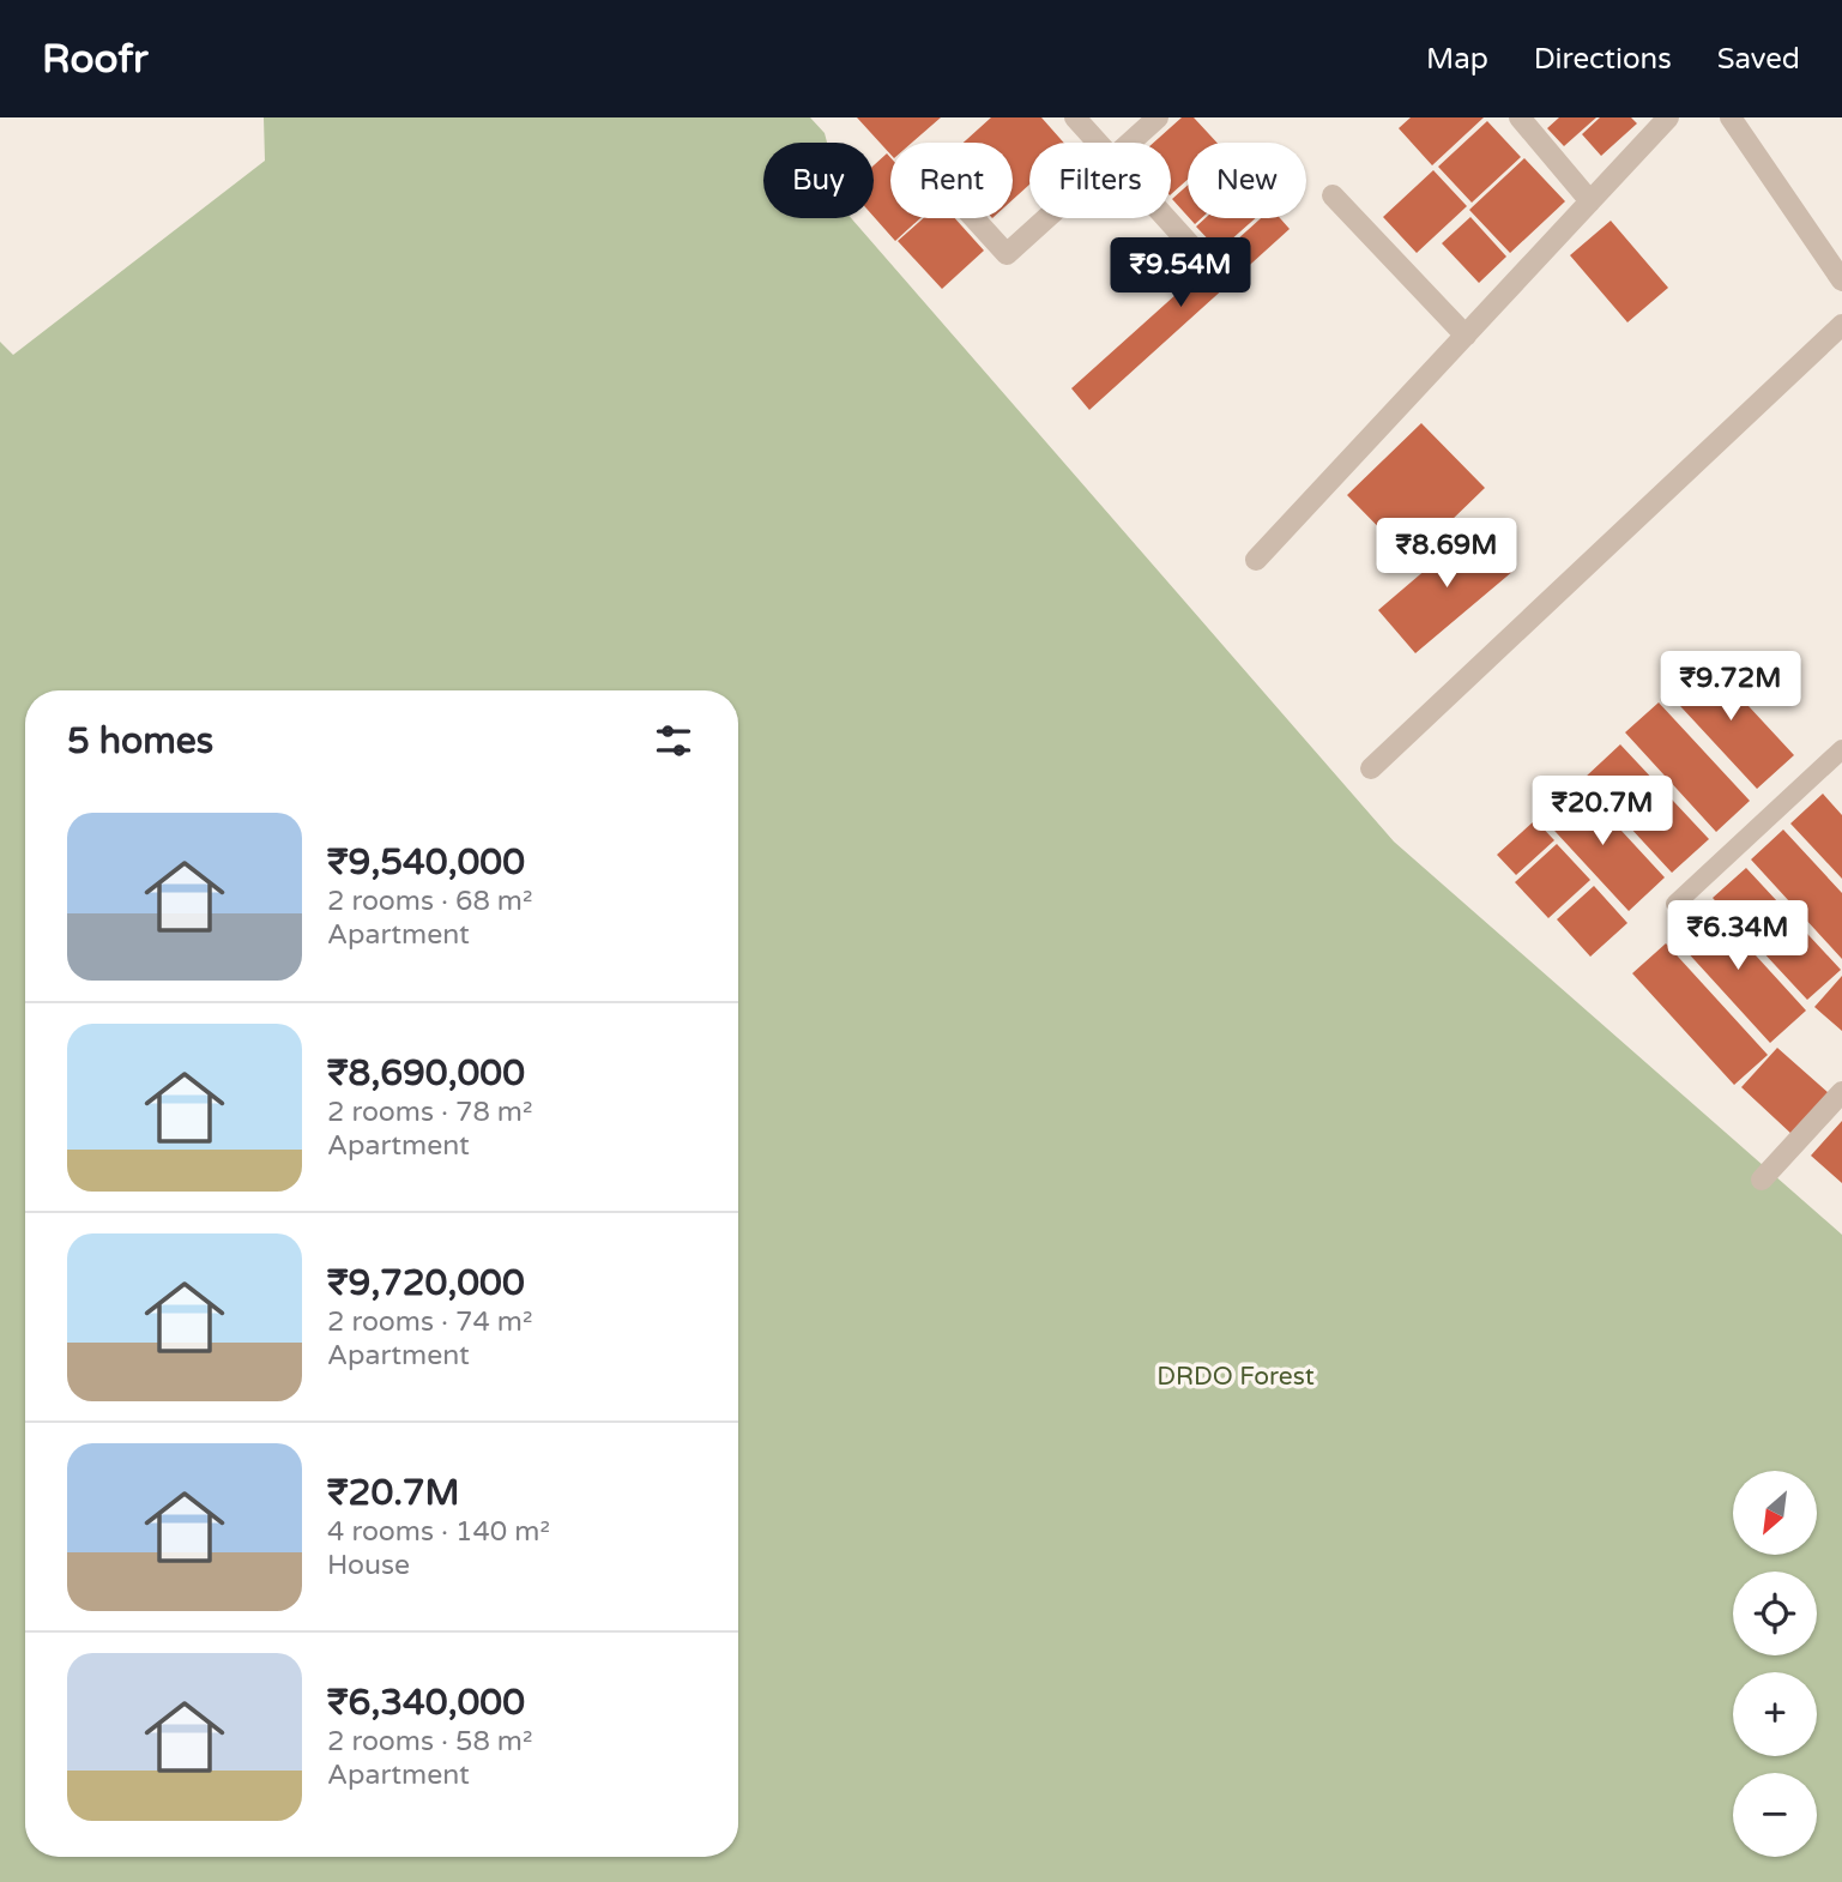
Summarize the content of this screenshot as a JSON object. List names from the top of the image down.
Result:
{
  "parks": ["DRDO Forest"],
  "north": "bottom left",
  "page": {
    "header": "Roofr",
    "nav": ["Map", "Directions", "Saved"],
    "chip": [
      "Buy",
      "Rent",
      "Filters",
      "New"
    ],
    "price": [
      "₹9.54M",
      "₹8.69M",
      "₹9.72M",
      "₹20.7M",
      "₹6.34M"
    ],
    "heading": "5 homes",
    "list": [
      {
        "name": "₹9,540,000",
        "note": "2 rooms · 68 m² · Apartment"
      },
      {
        "name": "₹8,690,000",
        "note": "2 rooms · 78 m² · Apartment"
      },
      {
        "name": "₹9,720,000",
        "note": "2 rooms · 74 m² · Apartment"
      },
      {
        "name": "₹20.7M",
        "note": "4 rooms · 140 m² · House"
      },
      {
        "name": "₹6,340,000",
        "note": "2 rooms · 58 m² · Apartment"
      }
    ],
    "map_buttons": ["+", "−"]
  }
}
